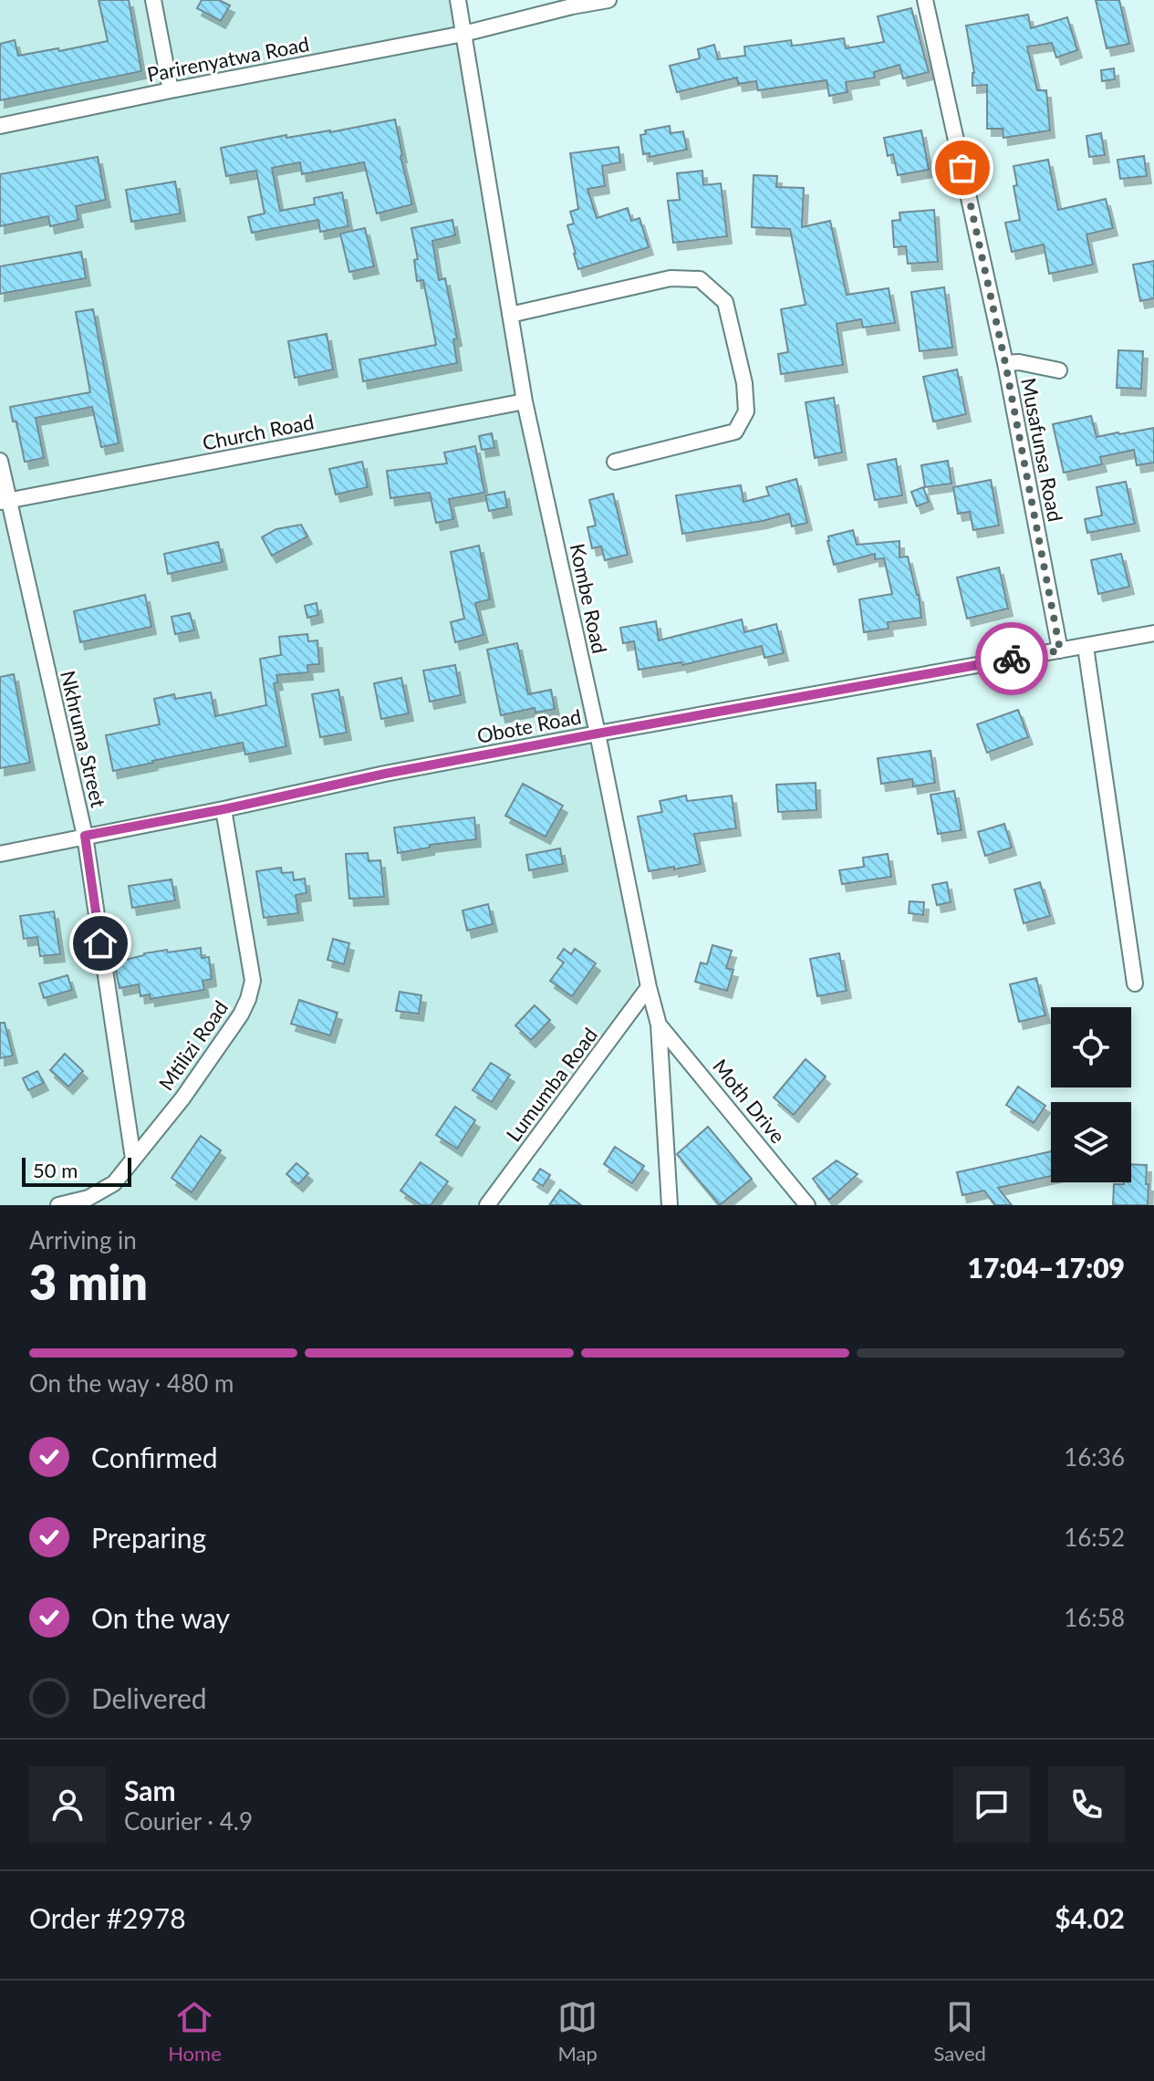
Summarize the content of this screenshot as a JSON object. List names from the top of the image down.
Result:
{
  "streets": {
    "street": [
      "Parirenyatwa Road",
      "Church Road",
      "Musafunsa Road",
      "Kombe Road",
      "Obote Road",
      "Nkhruma Street",
      "Mtilizi Road",
      "Lumumba Road",
      "Moth Drive"
    ]
  },
  "crossings": [
    ["Parirenyatwa Road", "Kombe Road"],
    ["Church Road", "Kombe Road"],
    ["Church Road", "Nkhruma Street"],
    ["Musafunsa Road", "Obote Road"],
    ["Kombe Road", "Obote Road"],
    ["Kombe Road", "Lumumba Road"],
    ["Kombe Road", "Moth Drive"],
    ["Obote Road", "Nkhruma Street"],
    ["Obote Road", "Mtilizi Road"],
    ["Nkhruma Street", "Mtilizi Road"]
  ],
  "scale_bar": "50 m",
  "page": {
    "scale": "50 m",
    "heading": ["3 min", "Arriving in", "17:04–17:09"],
    "panel": [
      "Sam",
      "Courier · 4.9",
      "Order #2978",
      "$4.02"
    ],
    "bar": "On the way · 480 m",
    "list": [
      ["Confirmed", "16:36"],
      ["Preparing", "16:52"],
      ["On the way", "16:58"],
      "Delivered"
    ],
    "tabs": ["Home", "Map", "Saved"]
  }
}
